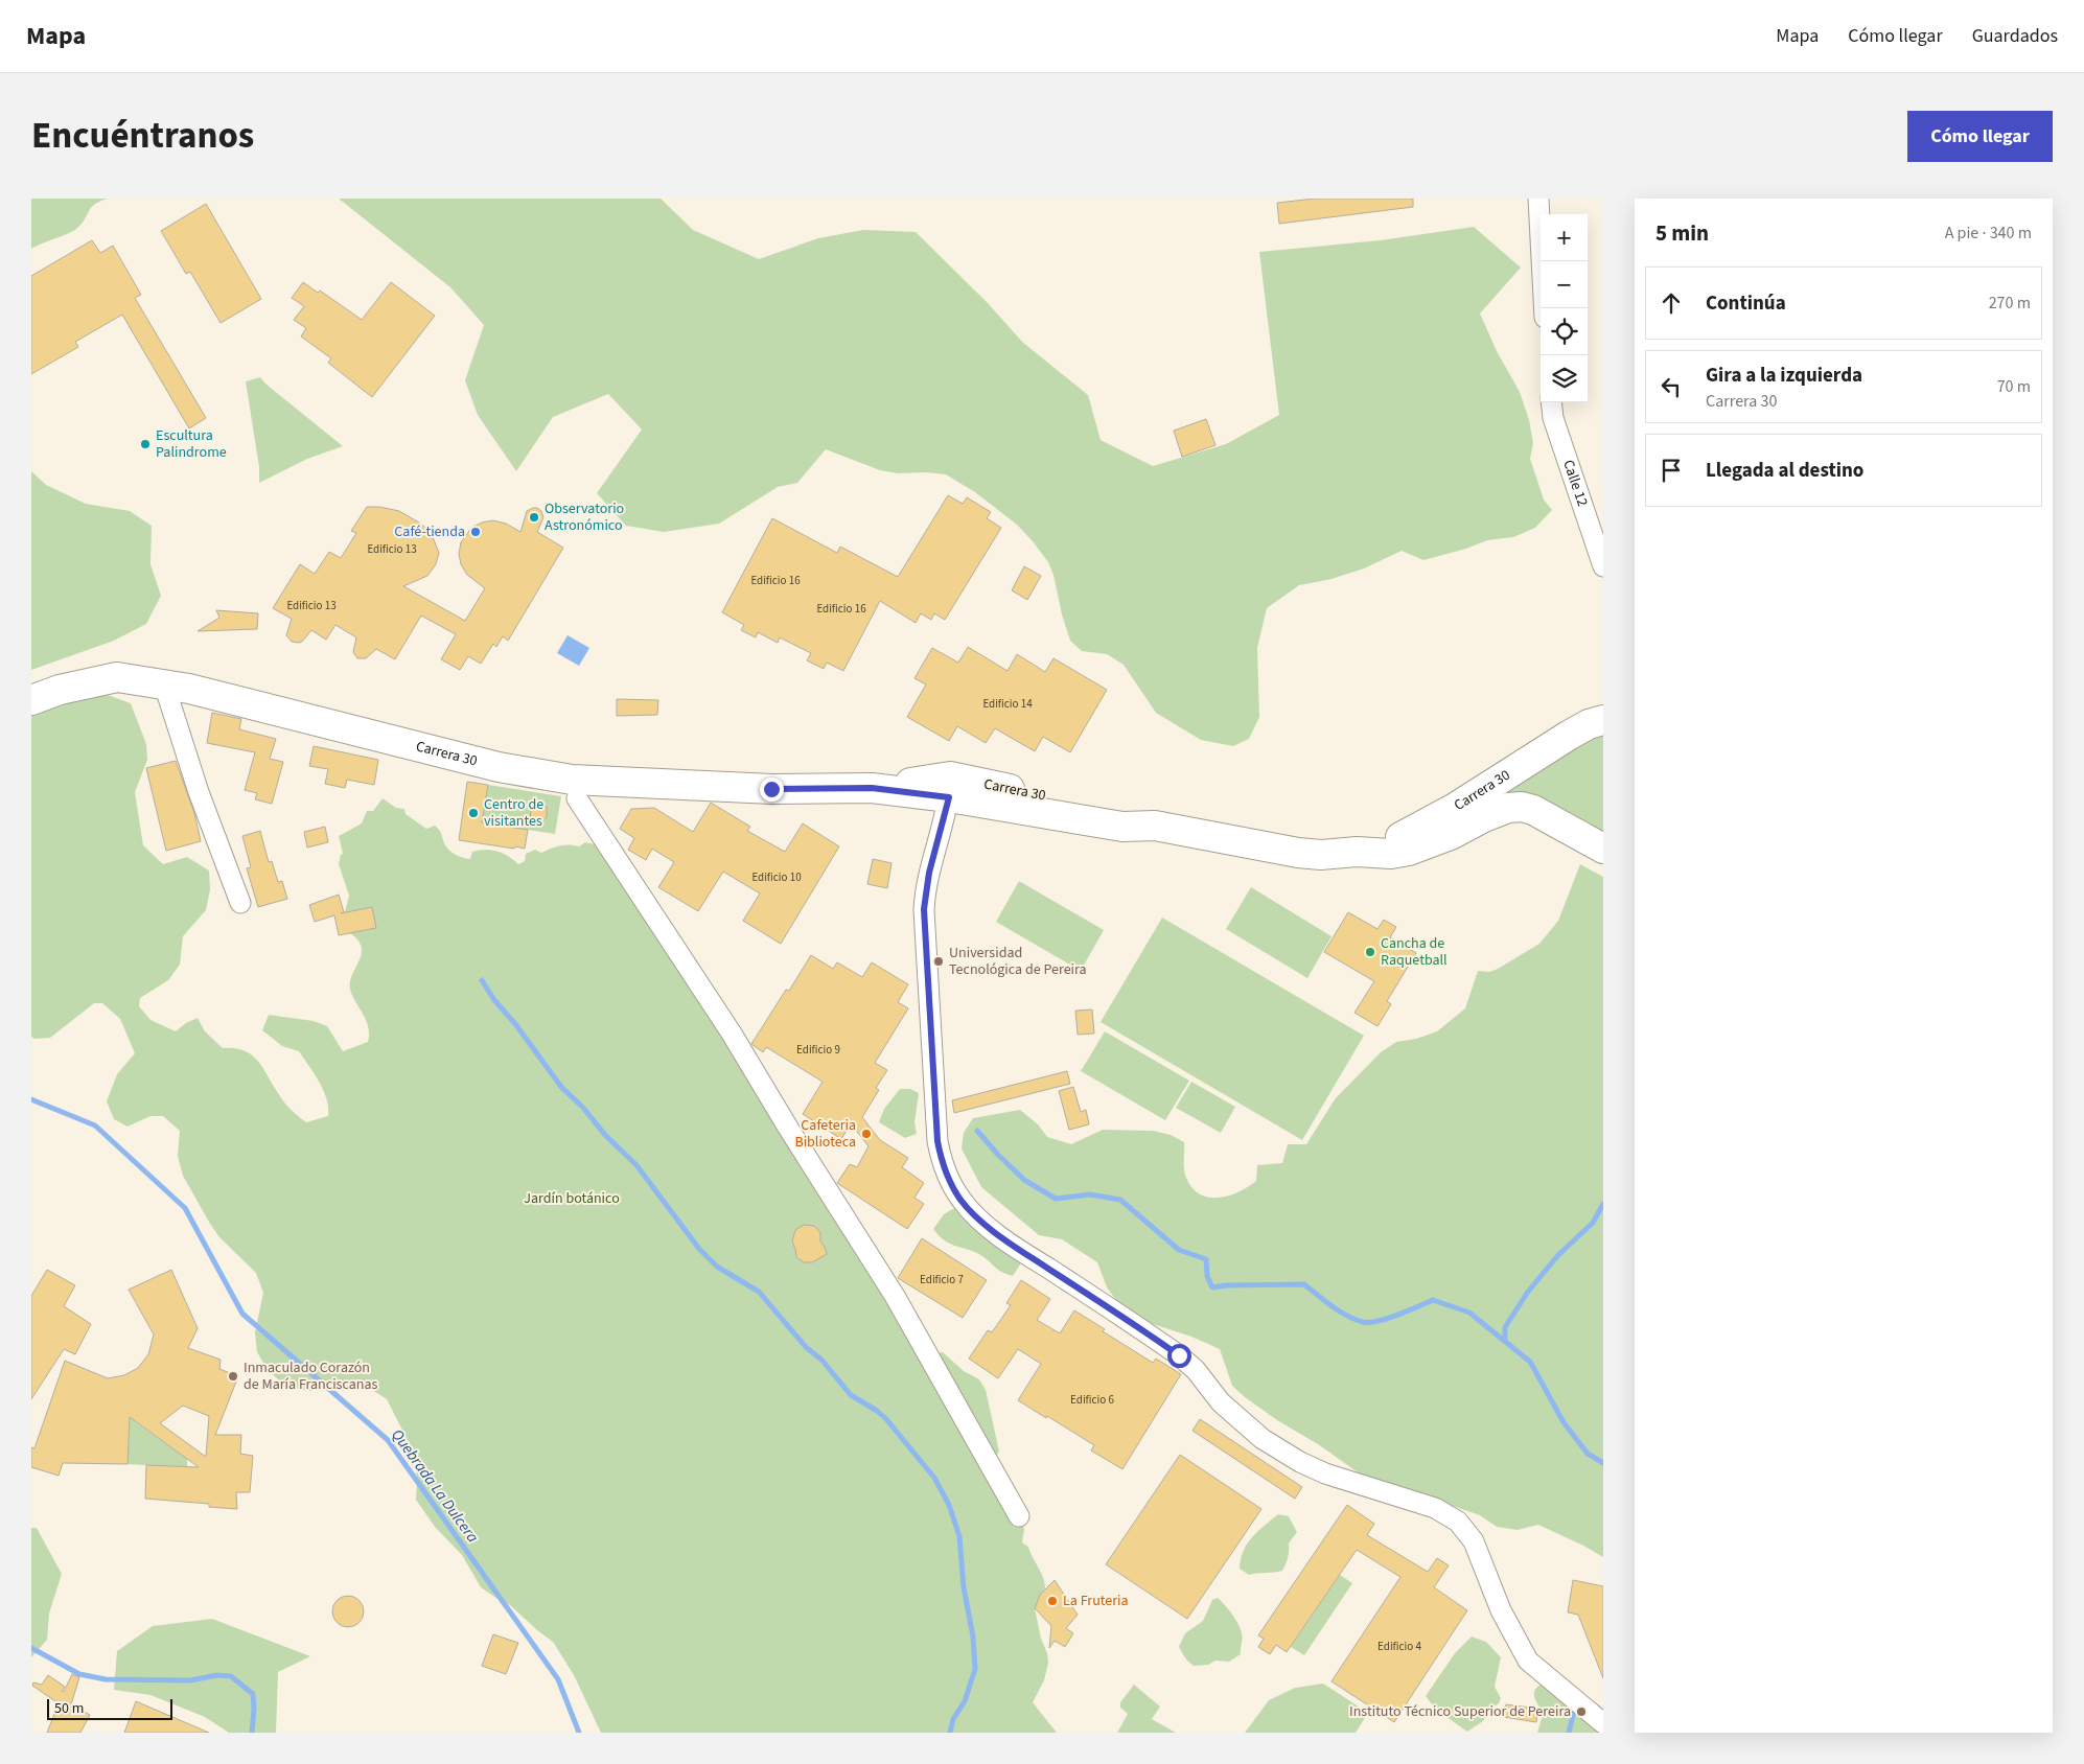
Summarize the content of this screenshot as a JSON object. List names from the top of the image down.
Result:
{
  "streets": {
    "street": ["Calle 12", "Carrera 30"]
  },
  "water": ["Quebrada La Dulcera"],
  "parks": ["Jardín botánico"],
  "places": [
    "Escultura Palindrome",
    "Observatorio Astronómico",
    "Café-tienda",
    "Centro de visitantes",
    "Cancha de Raquetball",
    "Universidad Tecnológica de Pereira",
    "Cafeteria Biblioteca",
    "Inmaculado Corazón de María Franciscanas",
    "La Fruteria",
    "Instituto Técnico Superior de Pereira"
  ],
  "house_numbers": [
    "Edificio 13",
    "Edificio 16",
    "Edificio 13",
    "Edificio 16",
    "Edificio 14",
    "Edificio 10",
    "Edificio 9",
    "Edificio 7",
    "Edificio 6",
    "Edificio 4"
  ],
  "scale_bar": "50 m",
  "page": {
    "header": "Mapa",
    "nav": ["Mapa", "Cómo llegar", "Guardados"],
    "title": "Encuéntranos",
    "buttons": "Cómo llegar",
    "heading": ["5 min", "A pie · 340 m"],
    "map_buttons": ["+", "−"],
    "list": [
      ["Continúa", "270 m"],
      ["Gira a la izquierda", "Carrera 30", "70 m"],
      "Llegada al destino"
    ],
    "scale": "50 m"
  }
}
